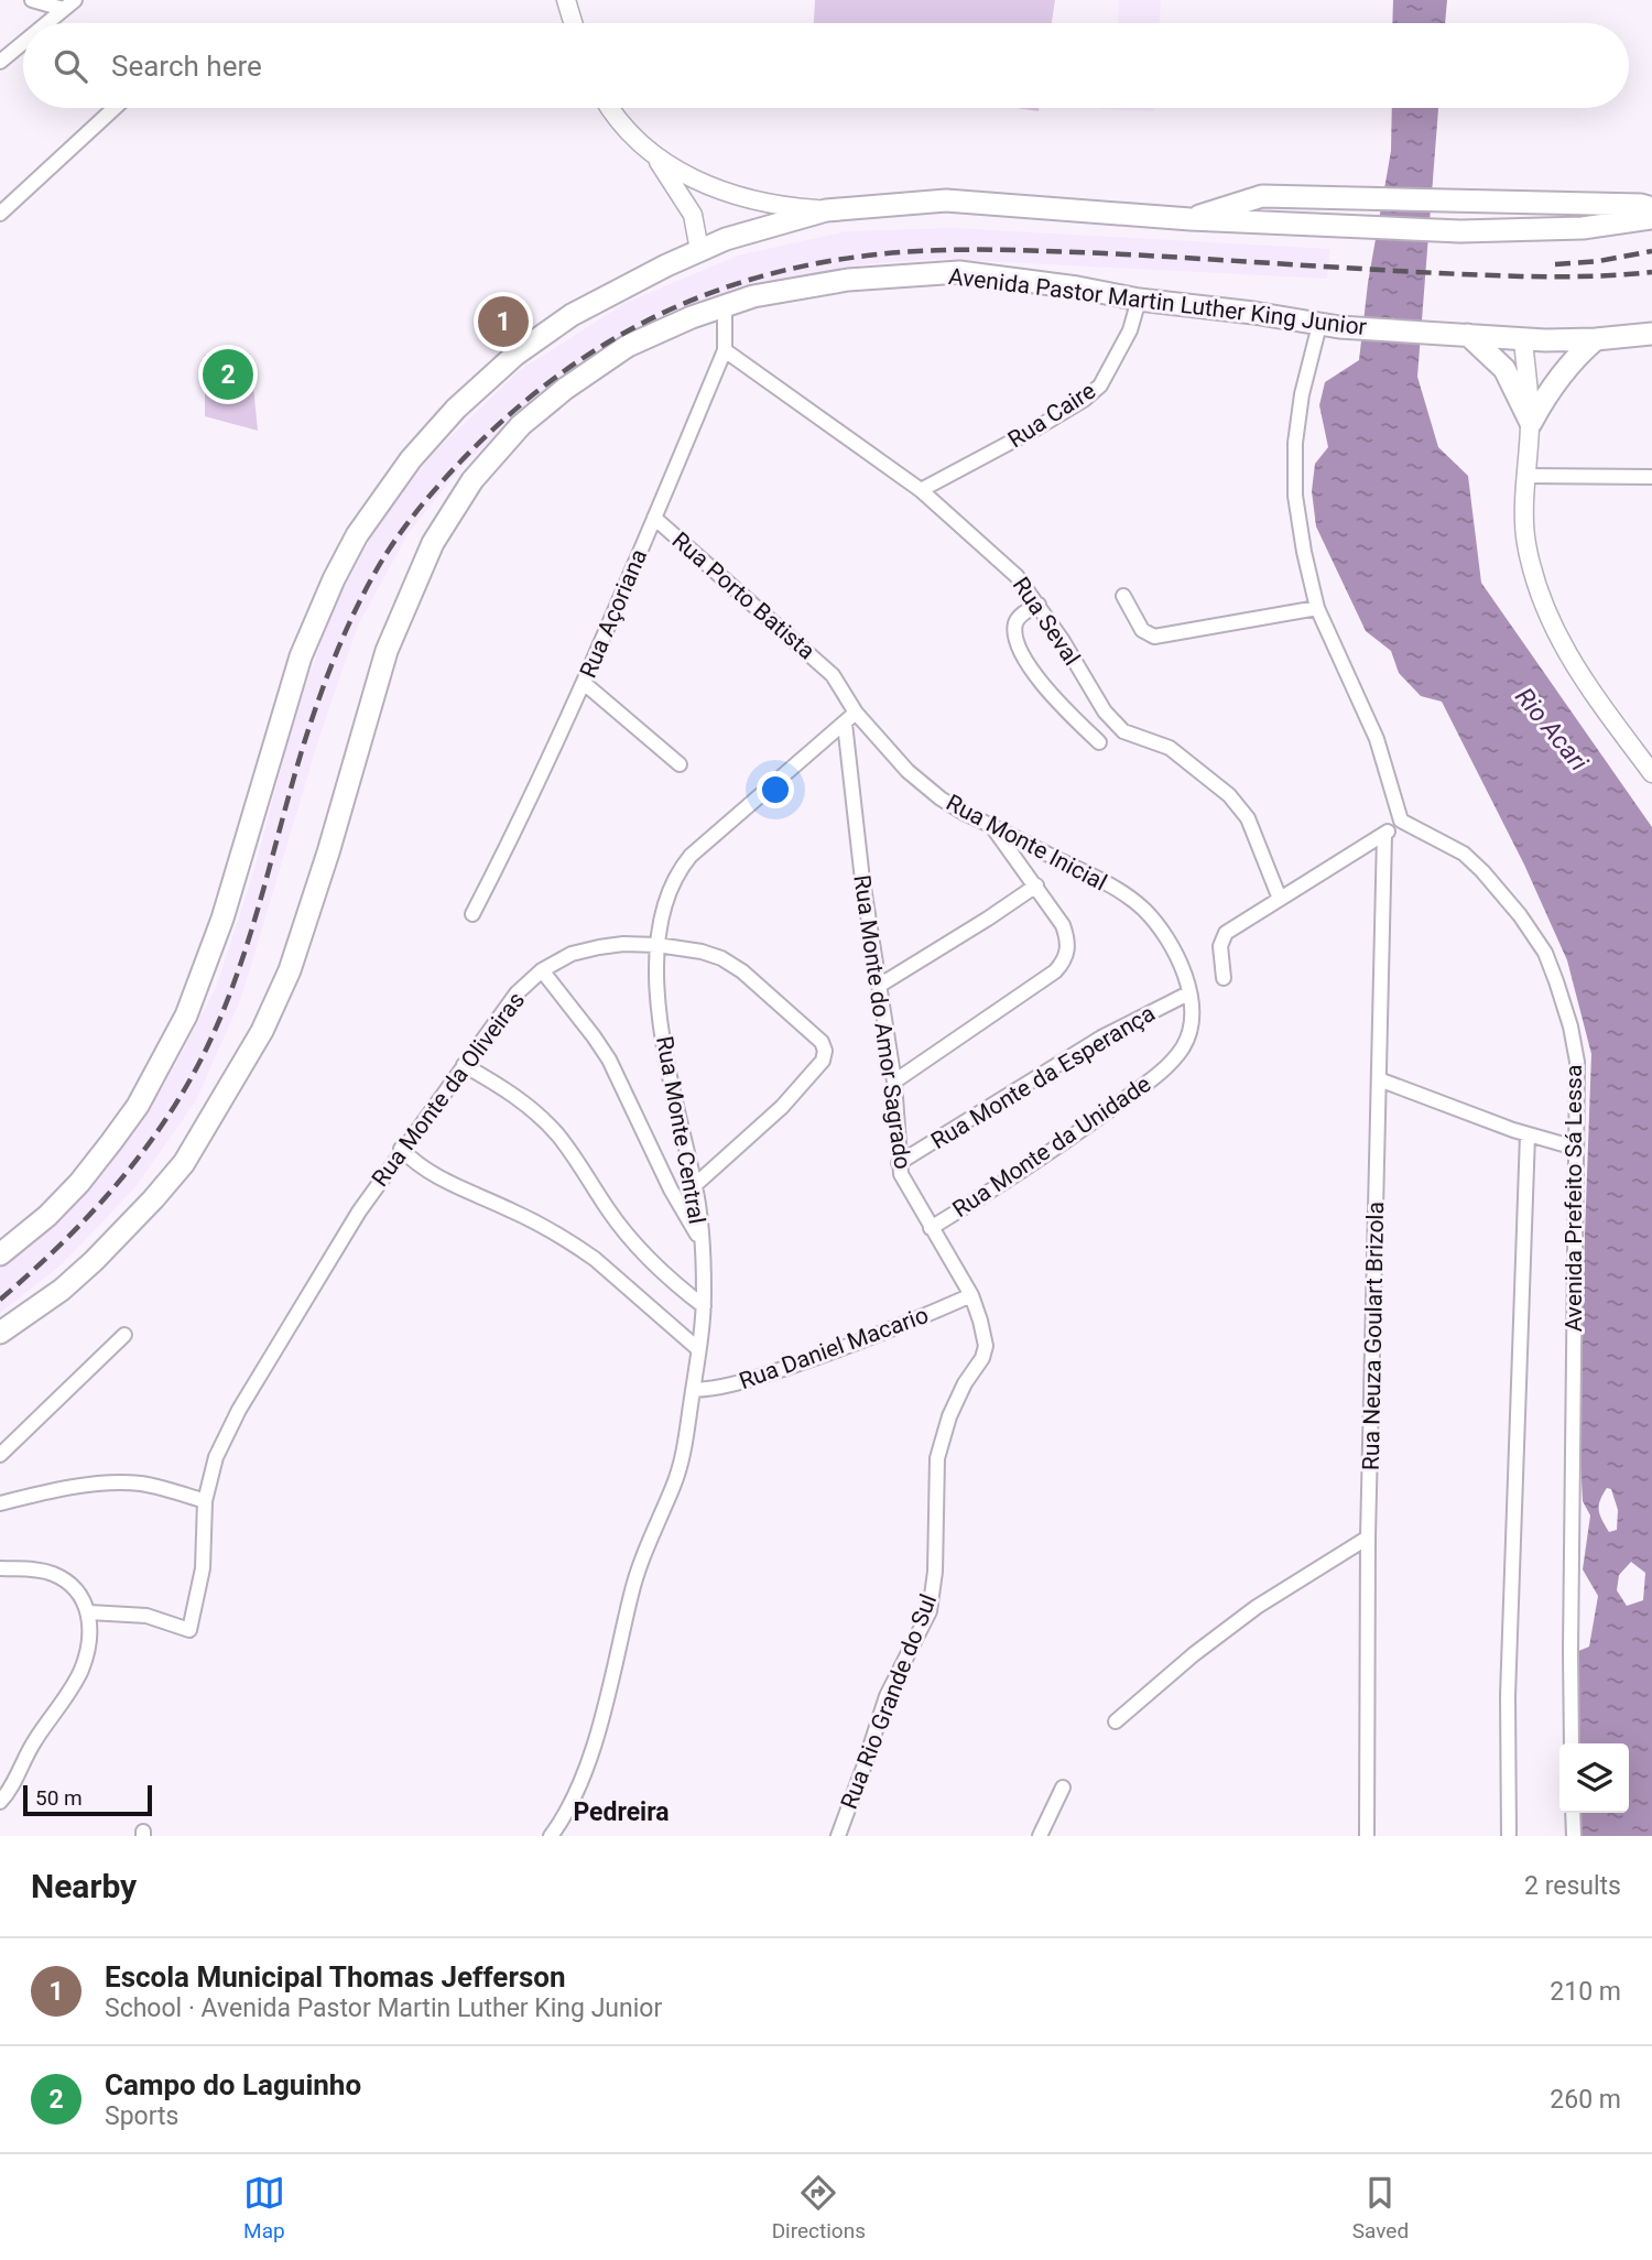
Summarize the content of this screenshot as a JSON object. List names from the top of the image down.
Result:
{
  "streets": {
    "main road": ["Avenida Pastor Martin Luther King Junior"],
    "street": [
      "Rua Caire",
      "Rua Porto Batista",
      "Rua Açoriana",
      "Rua Seval",
      "Rua Monte Inicial",
      "Rua Monte do Amor Sagrado",
      "Rua Monte da Esperança",
      "Rua Monte da Oliveiras",
      "Rua Monte Central",
      "Rua Monte da Unidade",
      "Avenida Prefeito Sá Lessa",
      "Rua Neuza Goulart Brizola",
      "Rua Daniel Macario",
      "Rua Rio Grande do Sul"
    ]
  },
  "crossings": [
    ["Avenida Pastor Martin Luther King Junior", "Rua Caire"],
    ["Avenida Pastor Martin Luther King Junior", "Rua Açoriana"],
    ["Rua Caire", "Rua Seval"],
    ["Rua Porto Batista", "Rua Açoriana"],
    ["Rua Porto Batista", "Rua Monte Inicial"],
    ["Rua Açoriana", "Rua Seval"],
    ["Rua Monte Inicial", "Rua Monte da Esperança"],
    ["Rua Monte Inicial", "Rua Monte Central"],
    ["Rua Monte Inicial", "Rua Monte da Unidade"],
    ["Rua Monte do Amor Sagrado", "Rua Monte da Esperança"],
    ["Rua Monte do Amor Sagrado", "Rua Monte Central"],
    ["Rua Monte do Amor Sagrado", "Rua Monte da Unidade"],
    ["Rua Monte do Amor Sagrado", "Rua Daniel Macario"],
    ["Rua Monte do Amor Sagrado", "Rua Rio Grande do Sul"],
    ["Rua Monte da Oliveiras", "Rua Monte Central"],
    ["Rua Monte Central", "Rua Daniel Macario"]
  ],
  "districts": ["Pedreira"],
  "water": ["Rio Acari"],
  "scale_bar": "50 m",
  "page": {
    "search": "Search here",
    "pins": ["1", "2"],
    "scale": "50 m",
    "heading": ["Nearby", "2 results"],
    "list": [
      {
        "mark": "1",
        "name": "Escola Municipal Thomas Jefferson",
        "note": "School · Avenida Pastor Martin Luther King Junior",
        "value": "210 m"
      },
      {
        "mark": "2",
        "name": "Campo do Laguinho",
        "note": "Sports",
        "value": "260 m"
      }
    ],
    "nav": ["Map", "Directions", "Saved"]
  }
}
